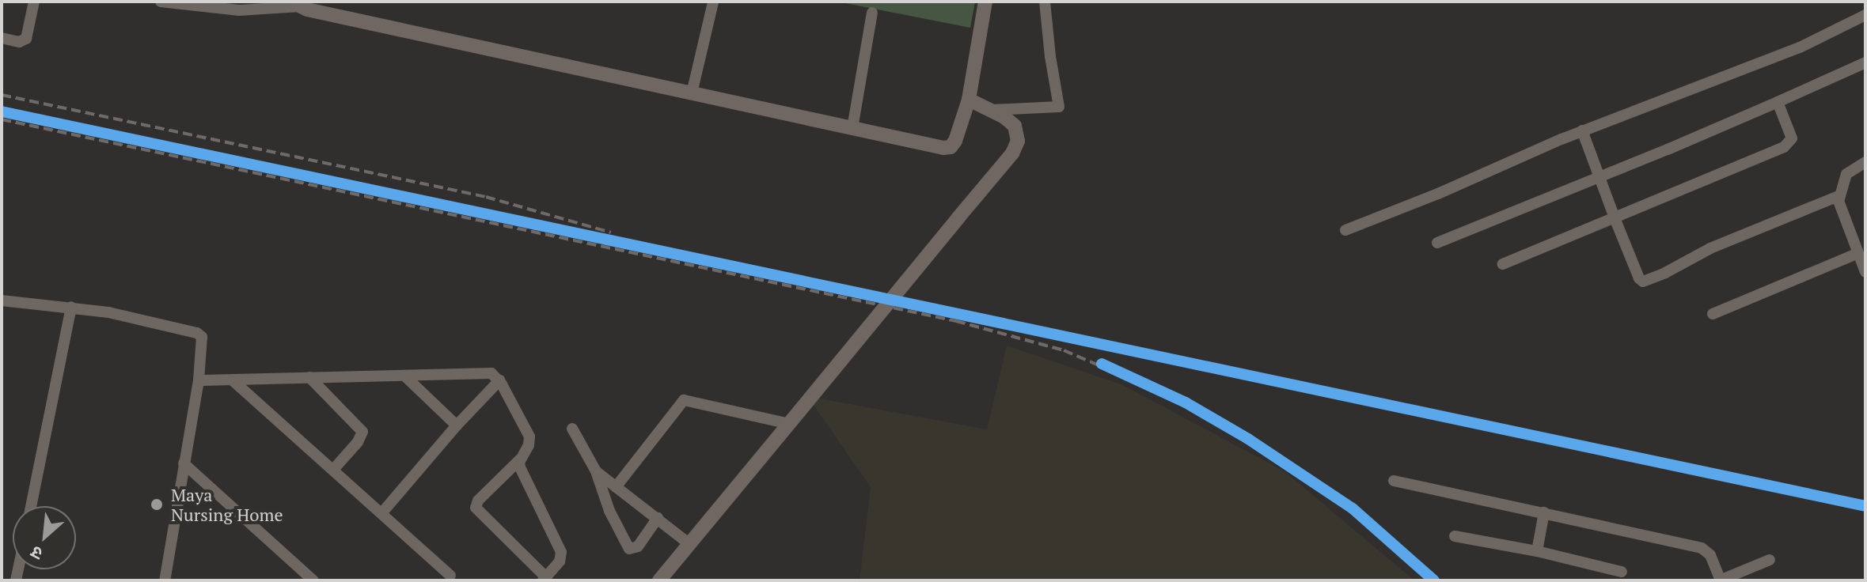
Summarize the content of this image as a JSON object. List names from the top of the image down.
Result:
{
  "places": ["Maya Nursing Home"],
  "north": "bottom left"
}
